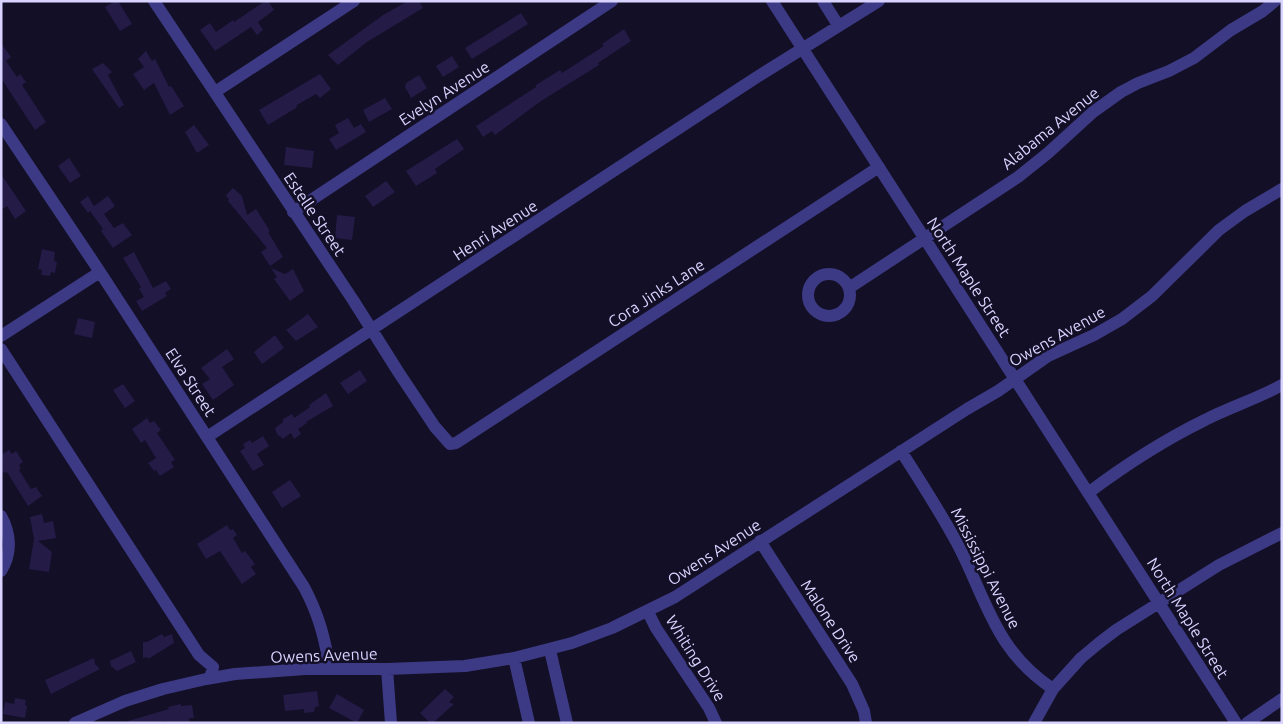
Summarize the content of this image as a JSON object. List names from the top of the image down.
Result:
{
  "streets": {
    "street": [
      "Evelyn Avenue",
      "Alabama Avenue",
      "Estelle Street",
      "Henri Avenue",
      "North Maple Street",
      "Cora Jinks Lane",
      "Owens Avenue",
      "Elva Street",
      "Mississippi Avenue",
      "Malone Drive",
      "Whiting Drive"
    ]
  },
  "crossings": [
    ["Evelyn Avenue", "Estelle Street"],
    ["Alabama Avenue", "North Maple Street"],
    ["Estelle Street", "Henri Avenue"],
    ["Estelle Street", "Cora Jinks Lane"],
    ["Henri Avenue", "North Maple Street"],
    ["Henri Avenue", "Elva Street"],
    ["North Maple Street", "Cora Jinks Lane"],
    ["North Maple Street", "Owens Avenue"],
    ["Owens Avenue", "Elva Street"],
    ["Owens Avenue", "Mississippi Avenue"],
    ["Owens Avenue", "Malone Drive"],
    ["Owens Avenue", "Whiting Drive"]
  ]
}
